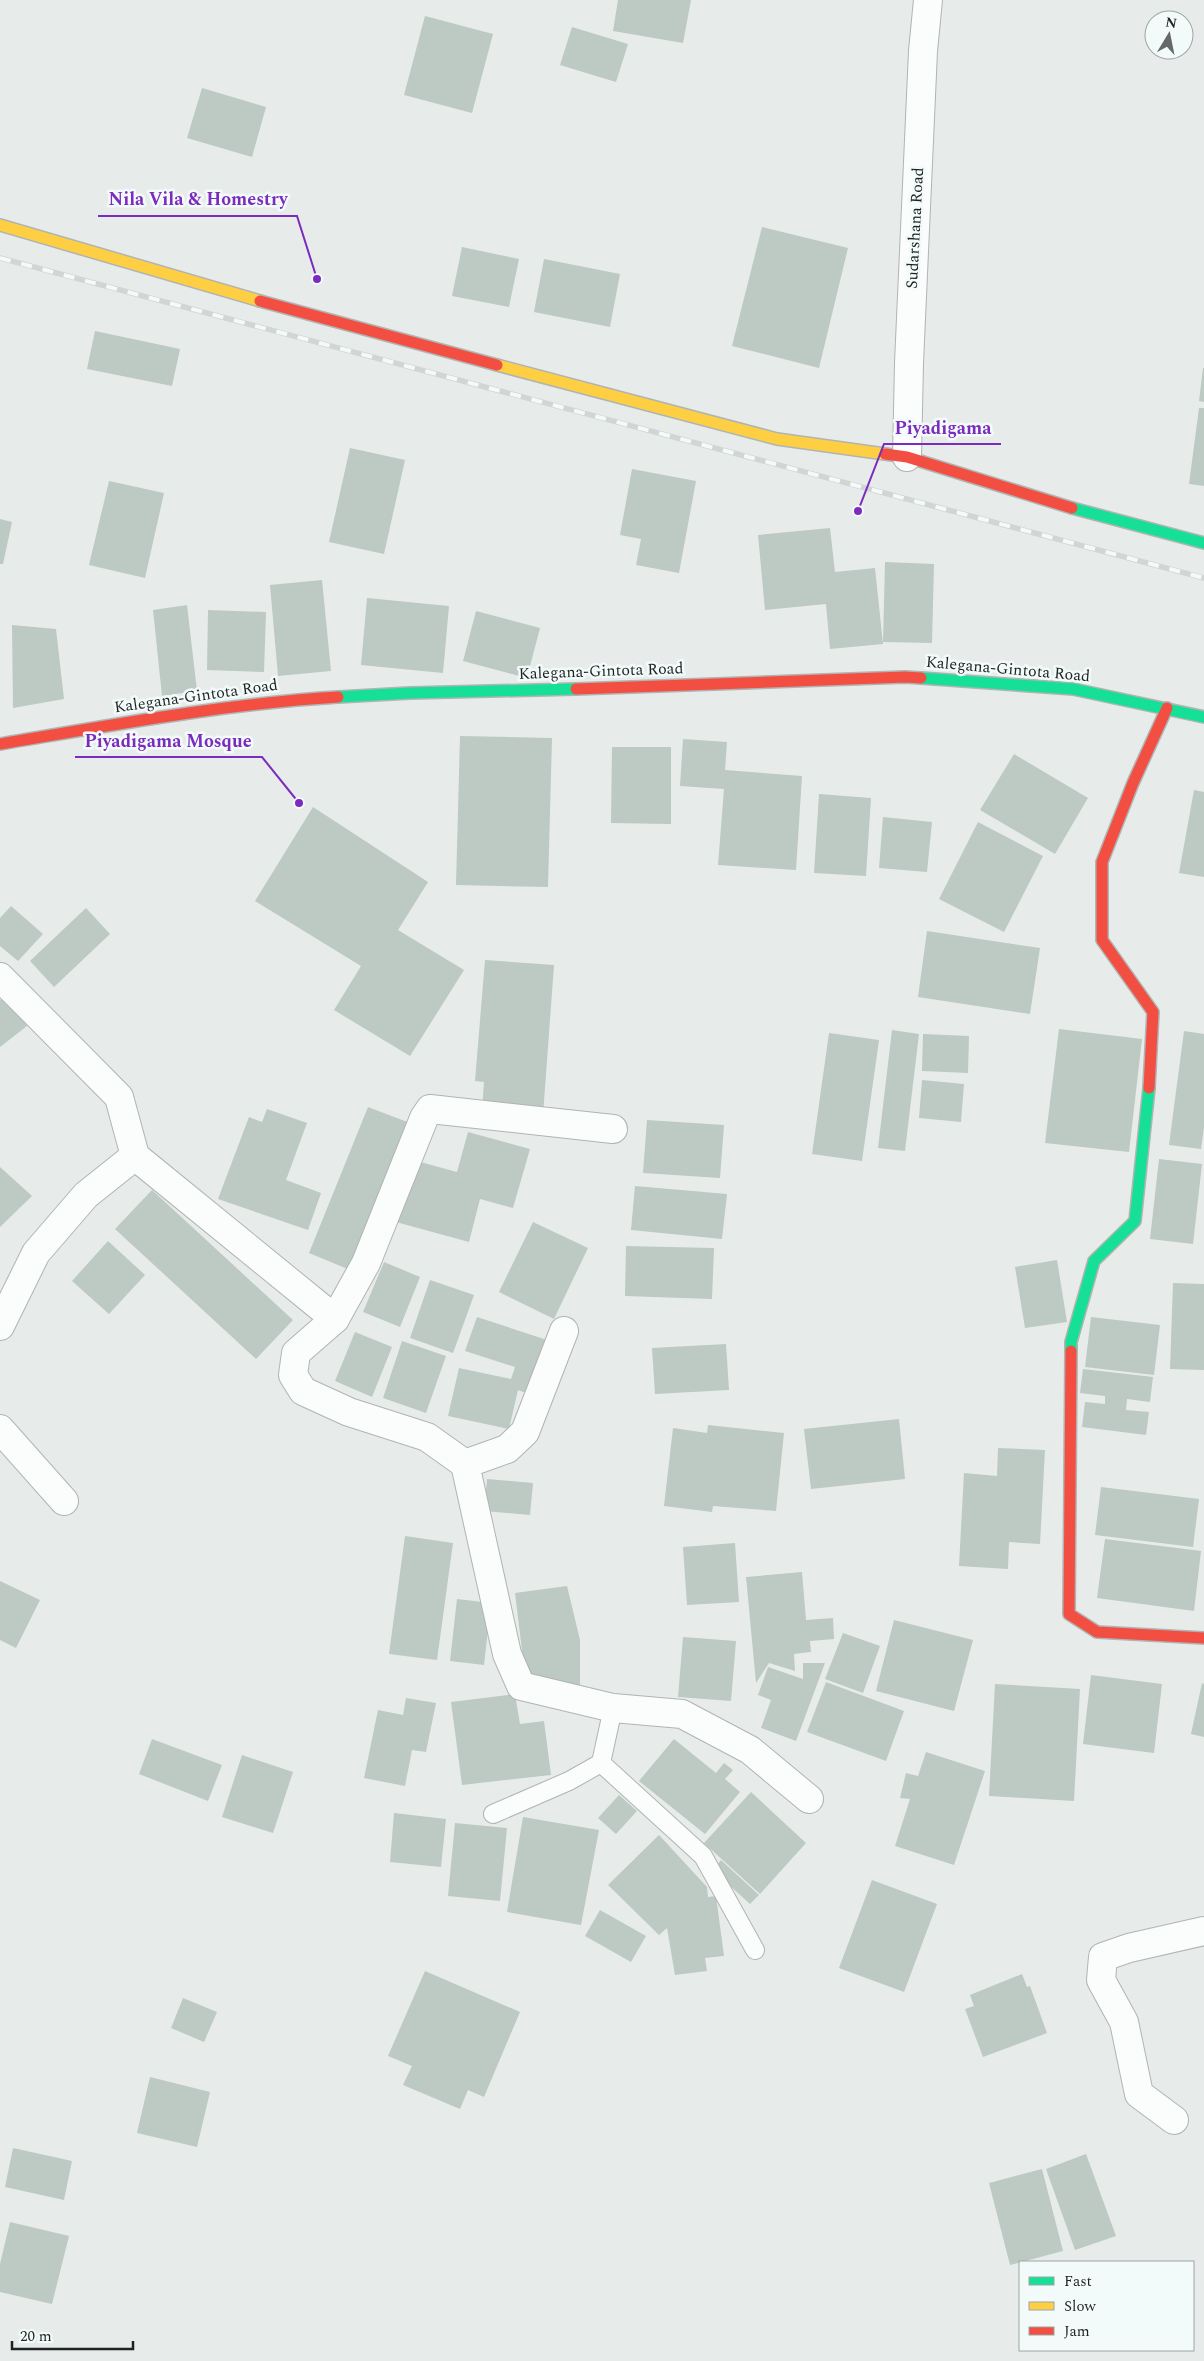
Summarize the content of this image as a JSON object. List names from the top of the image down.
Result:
{
  "streets": {
    "street": ["Sudarshana Road", "Kalegana-Gintota Road"]
  },
  "places": ["Nila Vila & Homestry", "Piyadigama", "Piyadigama Mosque"],
  "legend": ["Fast", "Slow", "Jam"],
  "scale_bar": "20 m",
  "north": "top"
}
